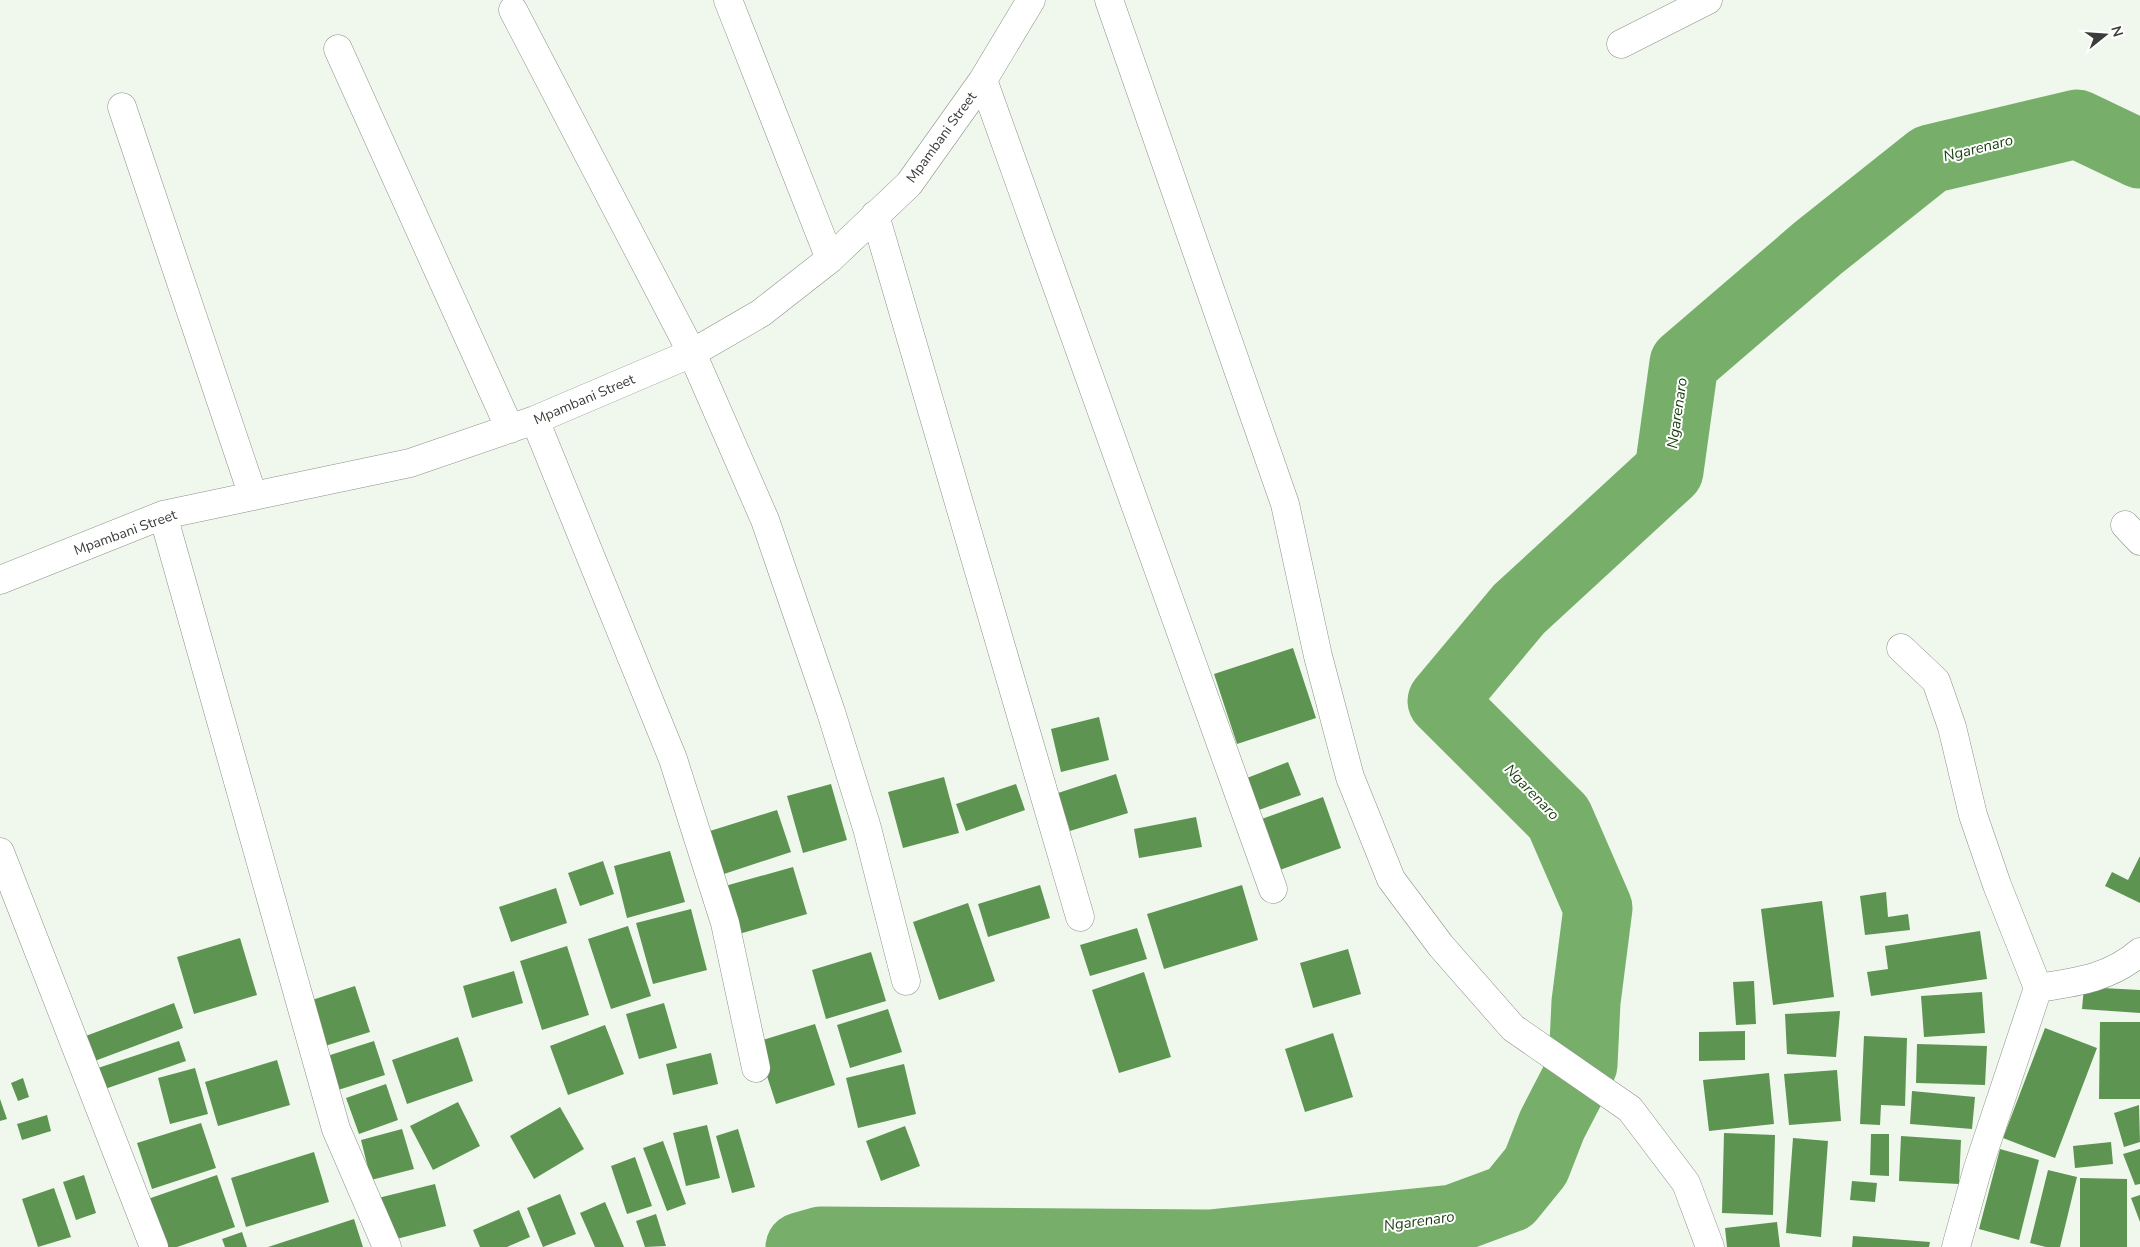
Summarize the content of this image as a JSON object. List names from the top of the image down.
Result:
{
  "streets": {
    "street": ["Mpambani Street"]
  },
  "water": ["Ngarenaro"],
  "north": "right"
}
